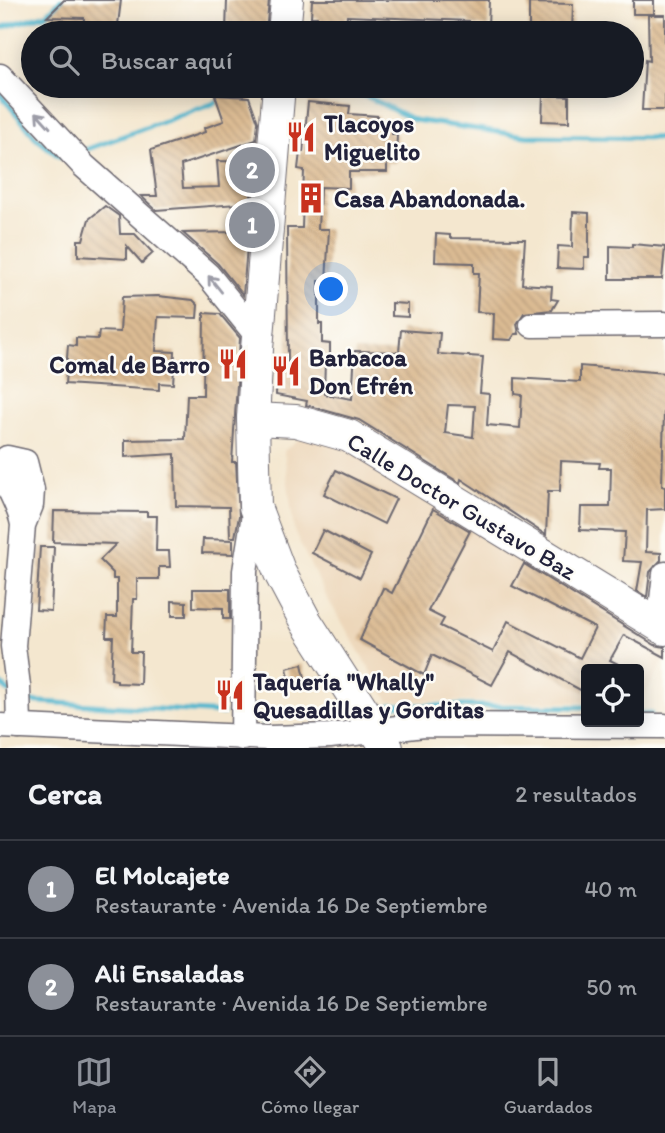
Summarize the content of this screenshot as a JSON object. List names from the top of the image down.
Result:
{
  "streets": {
    "main road": ["Calle Doctor Gustavo Baz"]
  },
  "places": {
    "restaurant": [
      "Tlacoyos Miguelito",
      "Comal de Barro",
      "Barbacoa Don Efrén",
      "Taquería \"Whally\" Quesadillas y Gorditas"
    ],
    "building": ["Casa Abandonada."]
  },
  "page": {
    "search": "Buscar aquí",
    "pins": ["2", "1"],
    "heading": ["Cerca", "2 resultados"],
    "list": [
      {
        "mark": "1",
        "name": "El Molcajete",
        "note": "Restaurante · Avenida 16 De Septiembre",
        "value": "40 m"
      },
      {
        "mark": "2",
        "name": "Ali Ensaladas",
        "note": "Restaurante · Avenida 16 De Septiembre",
        "value": "50 m"
      }
    ],
    "nav": ["Mapa", "Cómo llegar", "Guardados"]
  }
}
